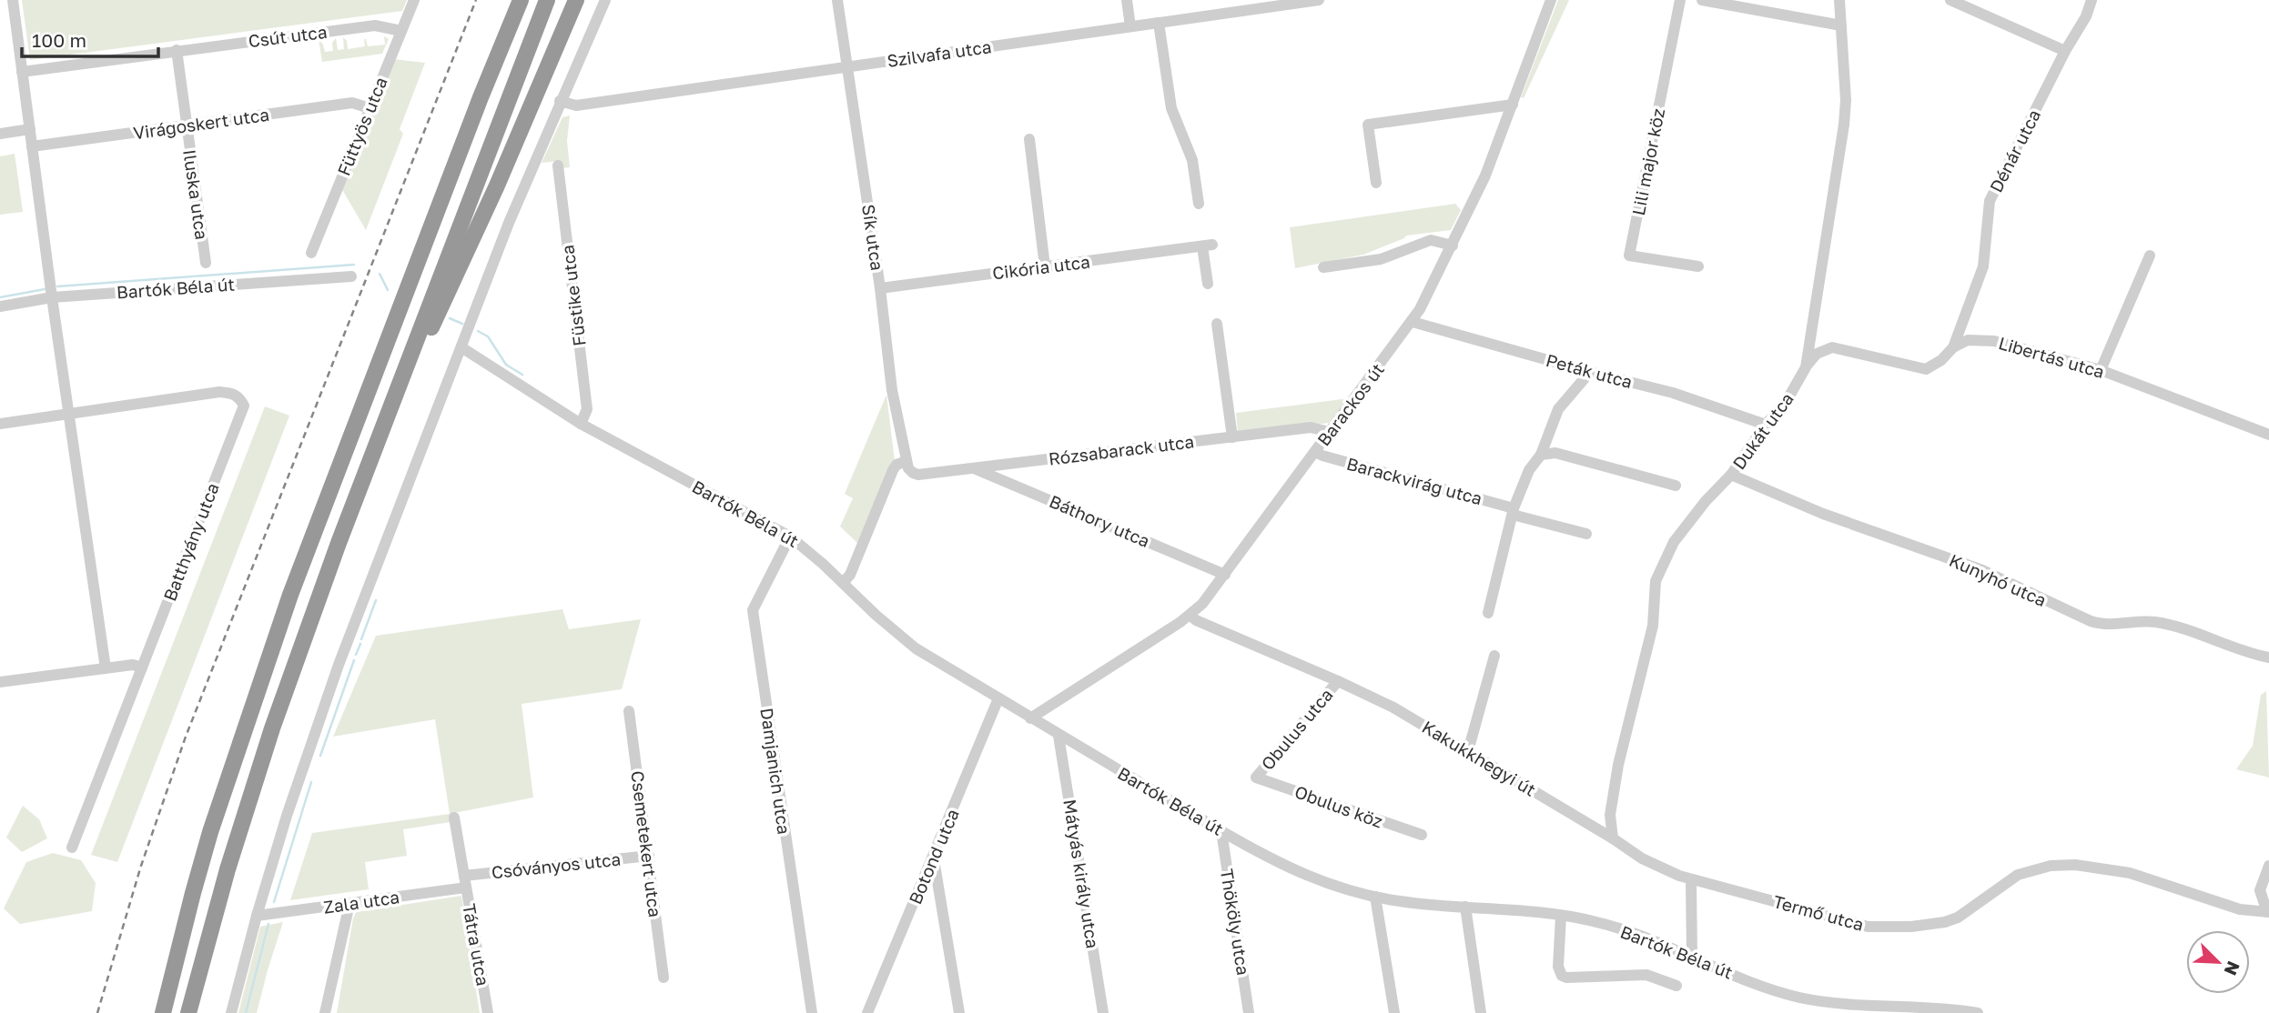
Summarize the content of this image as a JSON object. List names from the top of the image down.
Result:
{
  "streets": {
    "street": [
      "Csút utca",
      "Szilvafa utca",
      "Virágoskert utca",
      "Füttyös utca",
      "Dénár utca",
      "Lili major köz",
      "Iluska utca",
      "Sík utca",
      "Cikória utca",
      "Bartók Béla út",
      "Füstike utca",
      "Libertás utca",
      "Peták utca",
      "Barackos út",
      "Dukát utca",
      "Rózsabarack utca",
      "Barackvirág utca",
      "Báthory utca",
      "Batthyány utca",
      "Kunyhó utca",
      "Obulus utca",
      "Kakukkhegyi út",
      "Damjanich utca",
      "Obulus köz",
      "Csemetekert utca",
      "Botond utca",
      "Csóványos utca",
      "Mátyás király utca",
      "Zala utca",
      "Termő utca",
      "Thököly utca",
      "Tátra utca"
    ]
  },
  "crossings": [
    ["Csút utca", "Füttyös utca"],
    ["Csút utca", "Iluska utca"],
    ["Szilvafa utca", "Sík utca"],
    ["Virágoskert utca", "Füttyös utca"],
    ["Virágoskert utca", "Iluska utca"],
    ["Dénár utca", "Libertás utca"],
    ["Sík utca", "Cikória utca"],
    ["Sík utca", "Rózsabarack utca"],
    ["Bartók Béla út", "Füstike utca"],
    ["Bartók Béla út", "Barackos út"],
    ["Bartók Béla út", "Damjanich utca"],
    ["Bartók Béla út", "Botond utca"],
    ["Bartók Béla út", "Mátyás király utca"],
    ["Bartók Béla út", "Thököly utca"],
    ["Libertás utca", "Dukát utca"],
    ["Peták utca", "Barackos út"],
    ["Peták utca", "Dukát utca"],
    ["Barackos út", "Rózsabarack utca"],
    ["Barackos út", "Barackvirág utca"],
    ["Barackos út", "Báthory utca"],
    ["Barackos út", "Kakukkhegyi út"],
    ["Dukát utca", "Kunyhó utca"],
    ["Dukát utca", "Kakukkhegyi út"],
    ["Rózsabarack utca", "Báthory utca"],
    ["Obulus utca", "Kakukkhegyi út"],
    ["Obulus utca", "Obulus köz"],
    ["Kakukkhegyi út", "Termő utca"],
    ["Csemetekert utca", "Csóványos utca"],
    ["Csóványos utca", "Zala utca"],
    ["Csóványos utca", "Tátra utca"],
    ["Zala utca", "Tátra utca"]
  ],
  "scale_bar": "100 m",
  "north": "bottom right"
}
